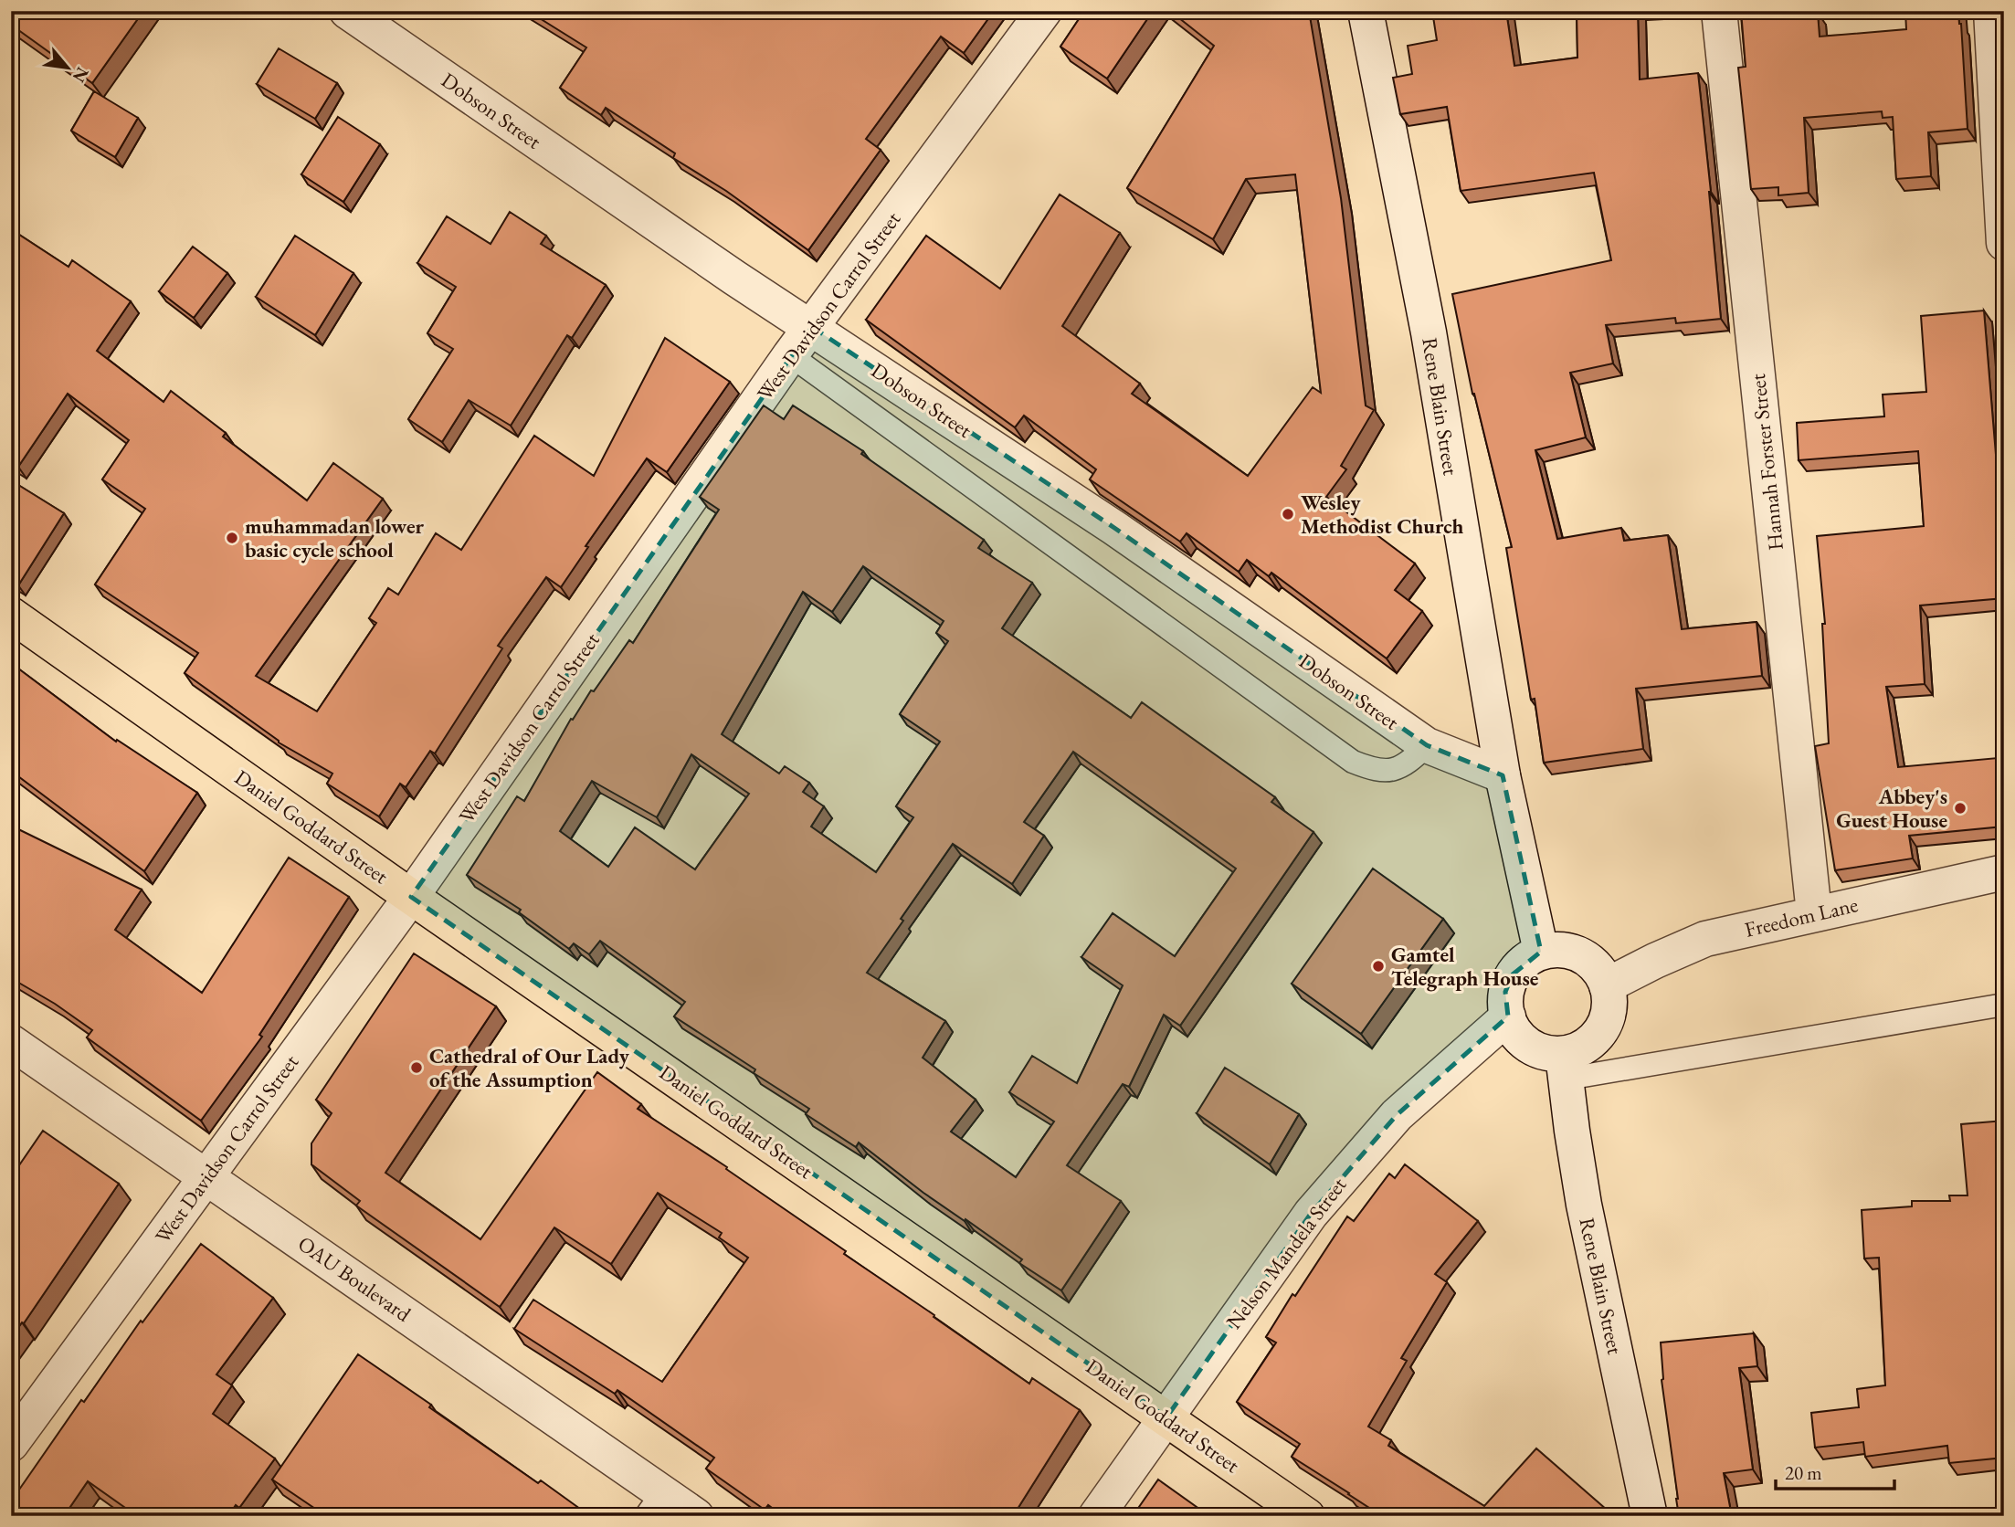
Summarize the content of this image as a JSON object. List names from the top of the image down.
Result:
{
  "streets": {
    "highway": ["Daniel Goddard Street"],
    "street": [
      "Dobson Street",
      "West Davidson Carrol Street",
      "Rene Blain Street",
      "Hannah Forster Street",
      "Freedom Lane",
      "Nelson Mandela Street",
      "OAU Boulevard"
    ]
  },
  "crossings": [
    ["Dobson Street", "West Davidson Carrol Street"],
    ["Dobson Street", "Rene Blain Street"],
    ["West Davidson Carrol Street", "Daniel Goddard Street"],
    ["West Davidson Carrol Street", "OAU Boulevard"],
    ["Rene Blain Street", "Freedom Lane"],
    ["Rene Blain Street", "Nelson Mandela Street"],
    ["Hannah Forster Street", "Freedom Lane"],
    ["Daniel Goddard Street", "Nelson Mandela Street"],
    ["Freedom Lane", "Nelson Mandela Street"]
  ],
  "places": [
    "Wesley Methodist Church",
    "muhammadan lower basic cycle school",
    "Abbey's Guest House",
    "Gamtel Telegraph House",
    "Cathedral of Our Lady of the Assumption"
  ],
  "scale_bar": "20 m",
  "north": "bottom right"
}
